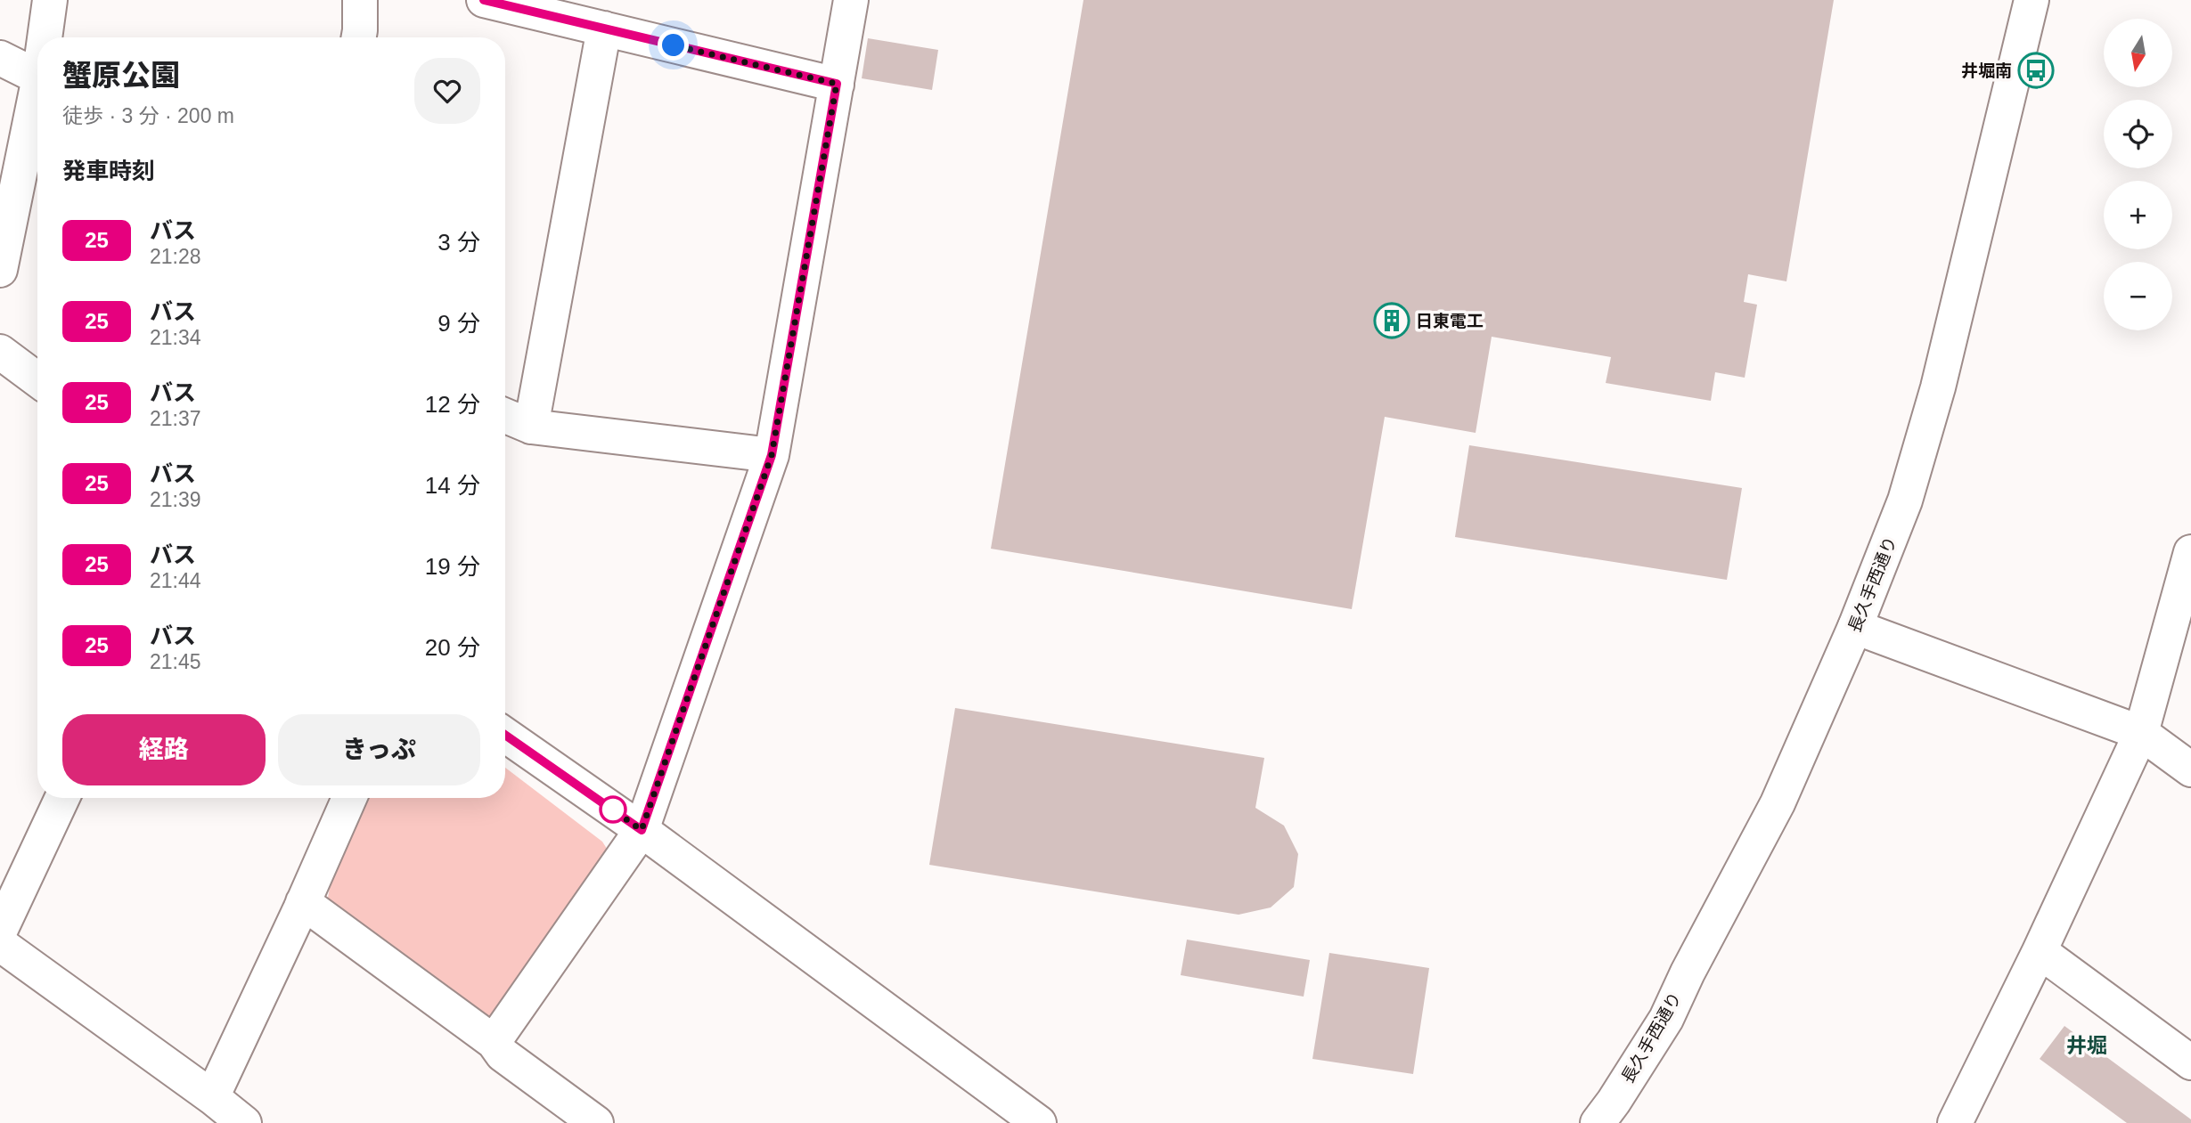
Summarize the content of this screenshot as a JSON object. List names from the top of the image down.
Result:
{
  "streets": {
    "street": ["長久手西通り"]
  },
  "districts": ["井堀"],
  "places": {
    "bus stop": ["井堀南"],
    "building": ["日東電工"]
  },
  "lines": ["bus line 25"],
  "north": "bottom",
  "page": {
    "map_buttons": ["+", "−"],
    "heading": [
      ["蟹原公園", "徒歩 · 3 分 · 200 m"],
      "発車時刻"
    ],
    "list": [
      {
        "mark": "25",
        "name": "バス",
        "note": "21:28",
        "value": "3 分"
      },
      {
        "mark": "25",
        "name": "バス",
        "note": "21:34",
        "value": "9 分"
      },
      {
        "mark": "25",
        "name": "バス",
        "note": "21:37",
        "value": "12 分"
      },
      {
        "mark": "25",
        "name": "バス",
        "note": "21:39",
        "value": "14 分"
      },
      {
        "mark": "25",
        "name": "バス",
        "note": "21:44",
        "value": "19 分"
      },
      {
        "mark": "25",
        "name": "バス",
        "note": "21:45",
        "value": "20 分"
      }
    ],
    "buttons": ["経路", "きっぷ"]
  }
}
